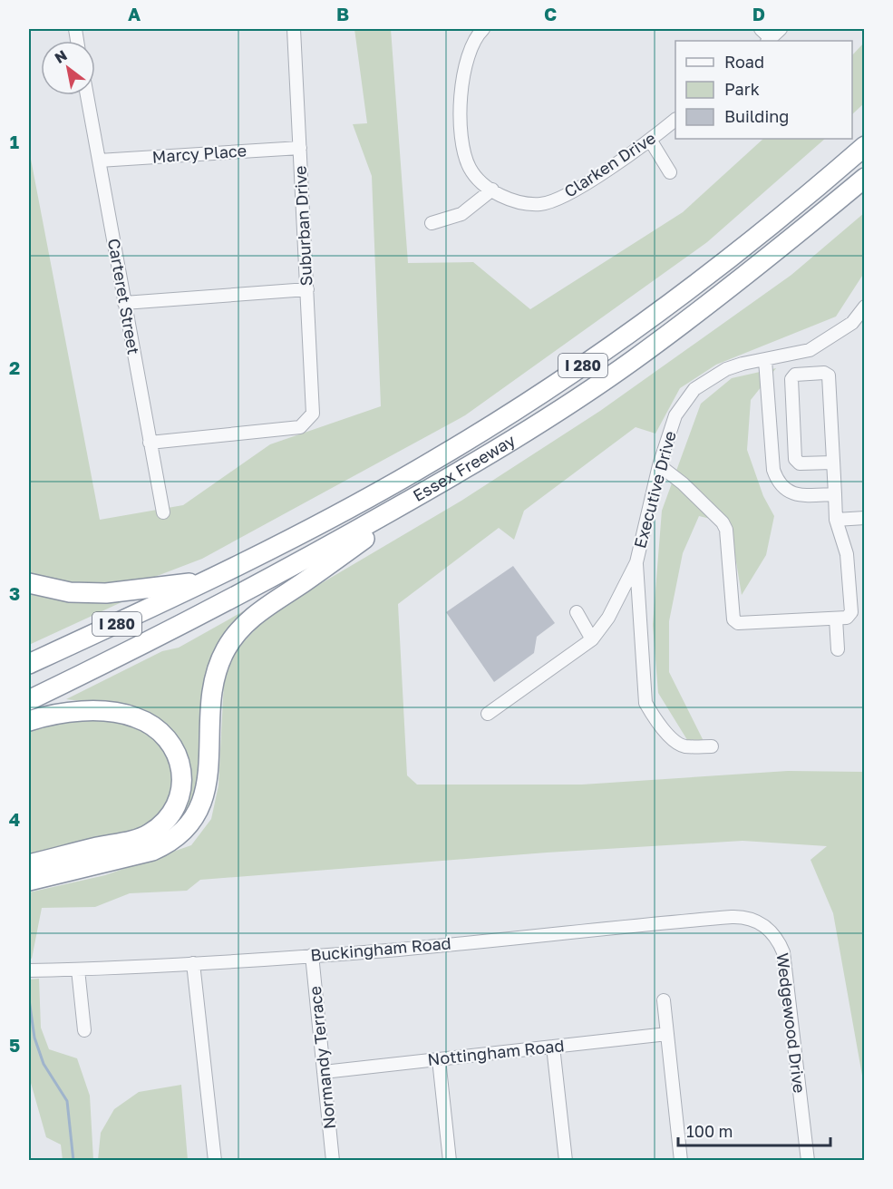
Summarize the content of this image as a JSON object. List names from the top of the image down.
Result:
{
  "streets": {
    "highway": ["I 280", "Essex Freeway"],
    "street": [
      "Marcy Place",
      "Clarken Drive",
      "Suburban Drive",
      "Carteret Street",
      "Executive Drive",
      "Buckingham Road",
      "Wedgewood Drive",
      "Nottingham Road",
      "Normandy Terrace"
    ]
  },
  "crossings": [
    ["Marcy Place", "Suburban Drive"],
    ["Marcy Place", "Carteret Street"],
    ["Suburban Drive", "Carteret Street"],
    ["Buckingham Road", "Wedgewood Drive"],
    ["Buckingham Road", "Normandy Terrace"],
    ["Nottingham Road", "Normandy Terrace"]
  ],
  "legend": ["Road", "Park", "Building"],
  "scale_bar": "100 m",
  "north": "top left",
  "grid": {
    "columns": [
      "A",
      "B",
      "C",
      "D"
    ],
    "rows": [
      "1",
      "2",
      "3",
      "4",
      "5"
    ]
  }
}
